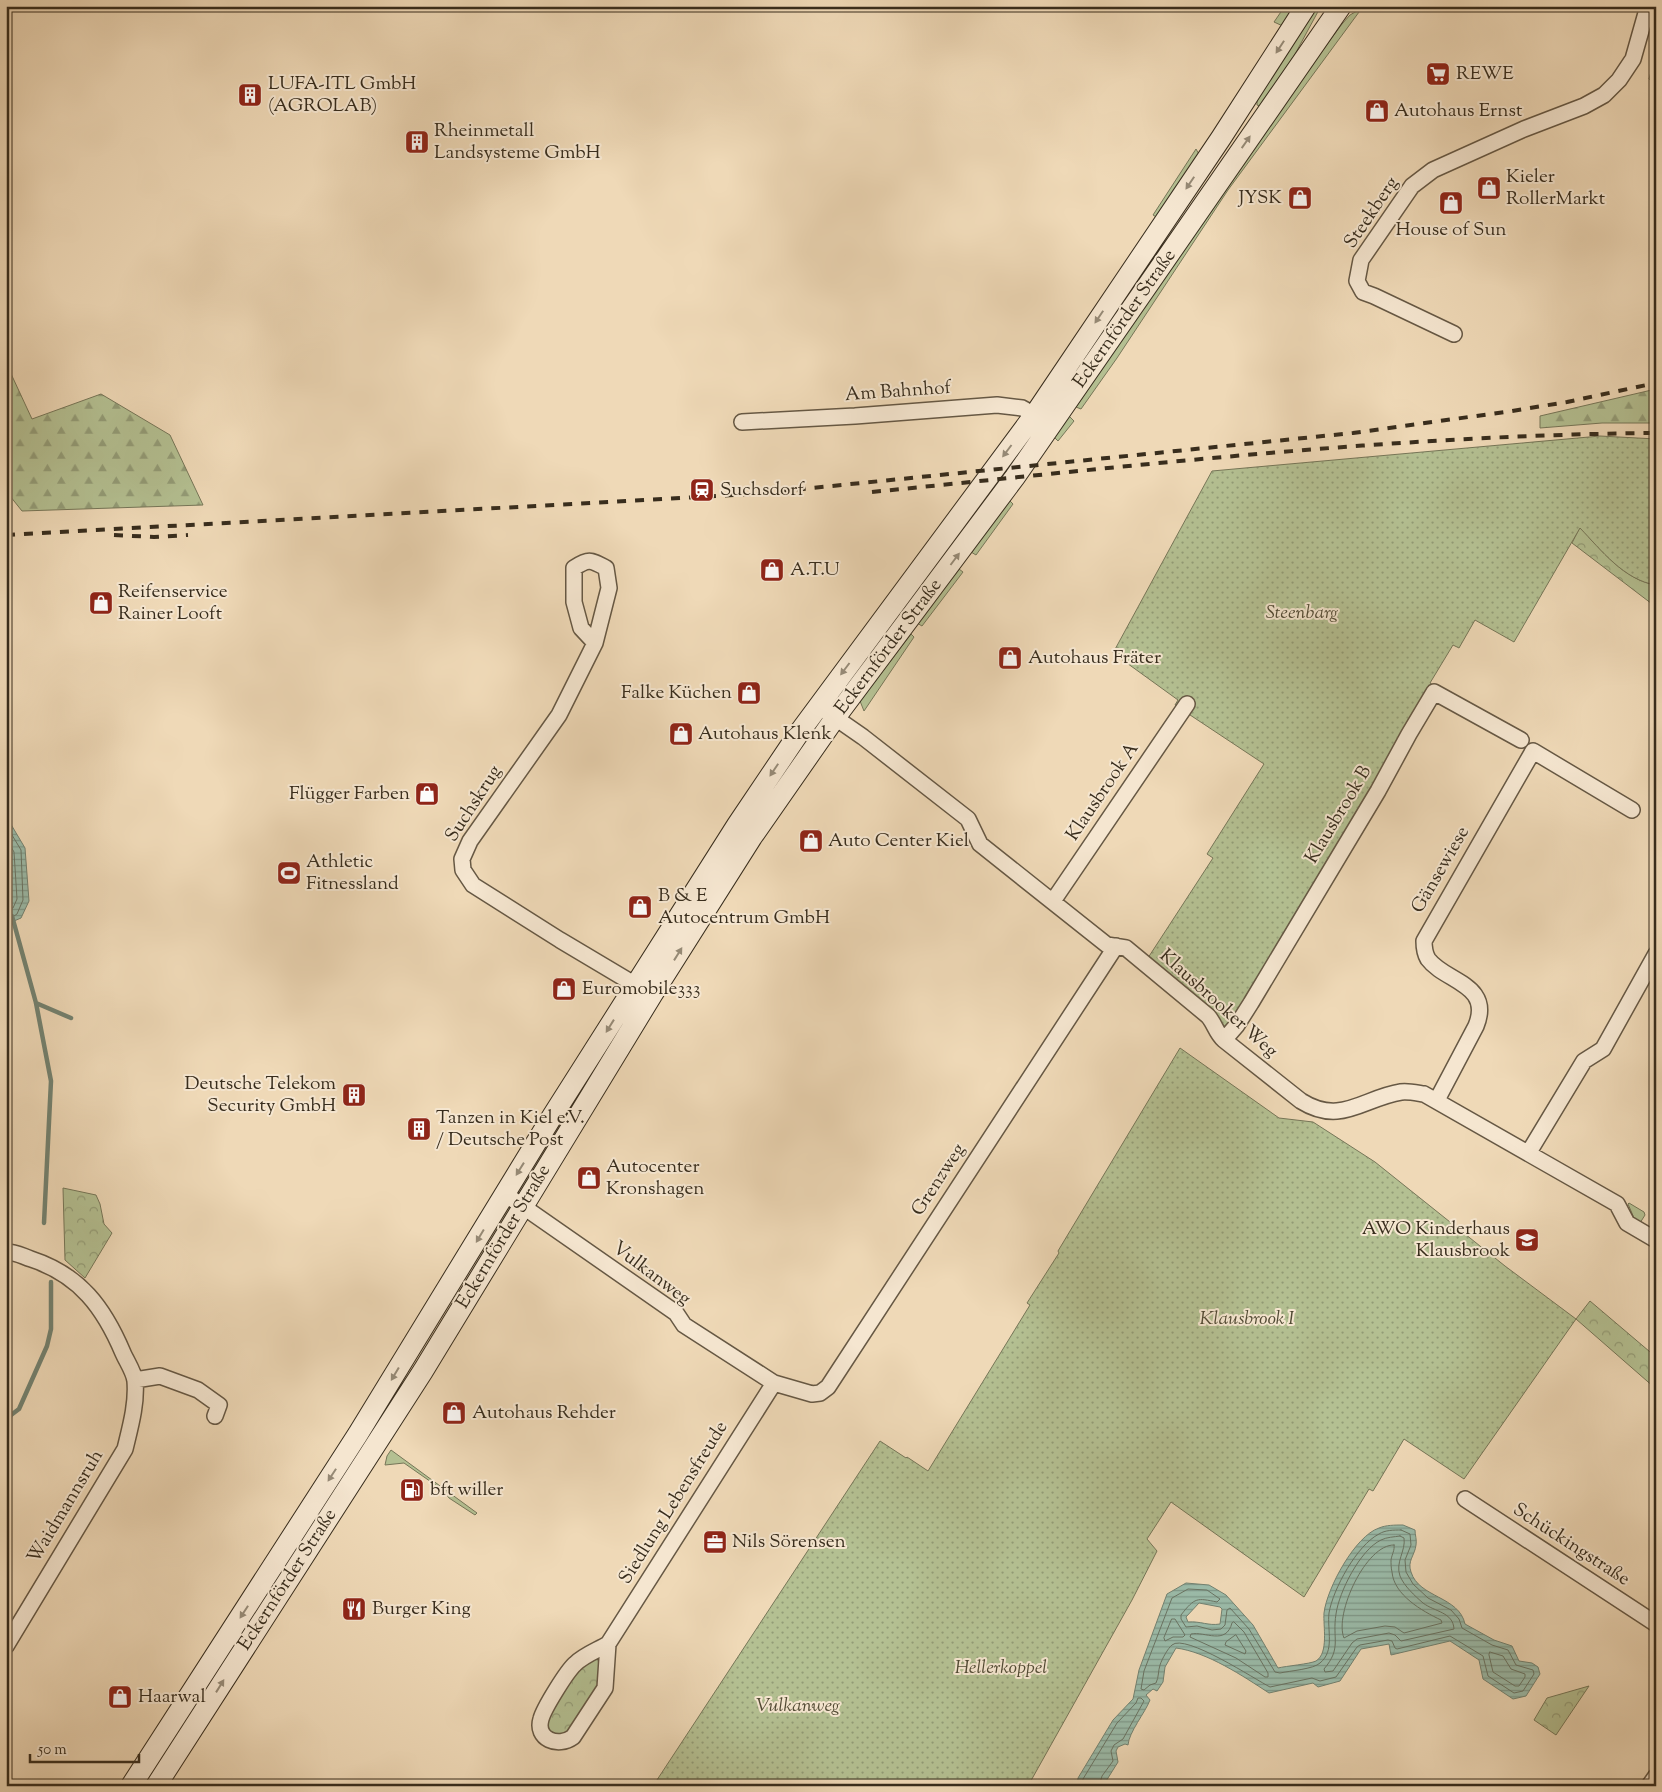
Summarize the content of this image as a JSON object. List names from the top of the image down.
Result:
{
  "streets": {
    "main road": ["Eckernförder Straße"],
    "street": [
      "Steekberg",
      "Am Bahnhof",
      "Klausbrook A",
      "Suchskrug",
      "Klausbrook B",
      "Gänsewiese",
      "Klausbrooker Weg",
      "Grenzweg",
      "Vulkanweg",
      "Siedlung Lebensfreude",
      "Waidmannsruh",
      "Schückingstraße"
    ]
  },
  "crossings": [
    ["Eckernförder Straße", "Am Bahnhof"],
    ["Eckernförder Straße", "Suchskrug"],
    ["Eckernförder Straße", "Klausbrooker Weg"],
    ["Eckernförder Straße", "Vulkanweg"],
    ["Klausbrook A", "Klausbrooker Weg"],
    ["Klausbrook B", "Klausbrooker Weg"],
    ["Gänsewiese", "Klausbrooker Weg"],
    ["Klausbrooker Weg", "Grenzweg"],
    ["Grenzweg", "Vulkanweg"],
    ["Grenzweg", "Siedlung Lebensfreude"],
    ["Vulkanweg", "Siedlung Lebensfreude"]
  ],
  "parks": [
    "Steenbarg",
    "Klausbrook I",
    "Hellerkoppel",
    "Vulkanweg"
  ],
  "places": {
    "supermarket": ["REWE"],
    "building": [
      "LUFA-ITL GmbH (AGROLAB)",
      "Rheinmetall Landsysteme GmbH",
      "Deutsche Telekom Security GmbH",
      "Tanzen in Kiel e.V. / Deutsche Post"
    ],
    "shop": [
      "Autohaus Ernst",
      "Kieler RollerMarkt",
      "JYSK",
      "House of Sun",
      "A.T.U",
      "Reifenservice Rainer Looft",
      "Autohaus Fräter",
      "Falke Küchen",
      "Autohaus Klenk",
      "Flügger Farben",
      "Auto Center Kiel",
      "B & E Autocentrum GmbH",
      "Euromobile333",
      "Autocenter Kronshagen",
      "Autohaus Rehder",
      "Haarwal"
    ],
    "station": ["Suchsdorf"],
    "sports": ["Athletic Fitnessland"],
    "school or university": ["AWO Kinderhaus Klausbrook"],
    "fuel station": ["bft willer"],
    "office": ["Nils Sörensen"],
    "restaurant": ["Burger King"]
  },
  "scale_bar": "50 m"
}
